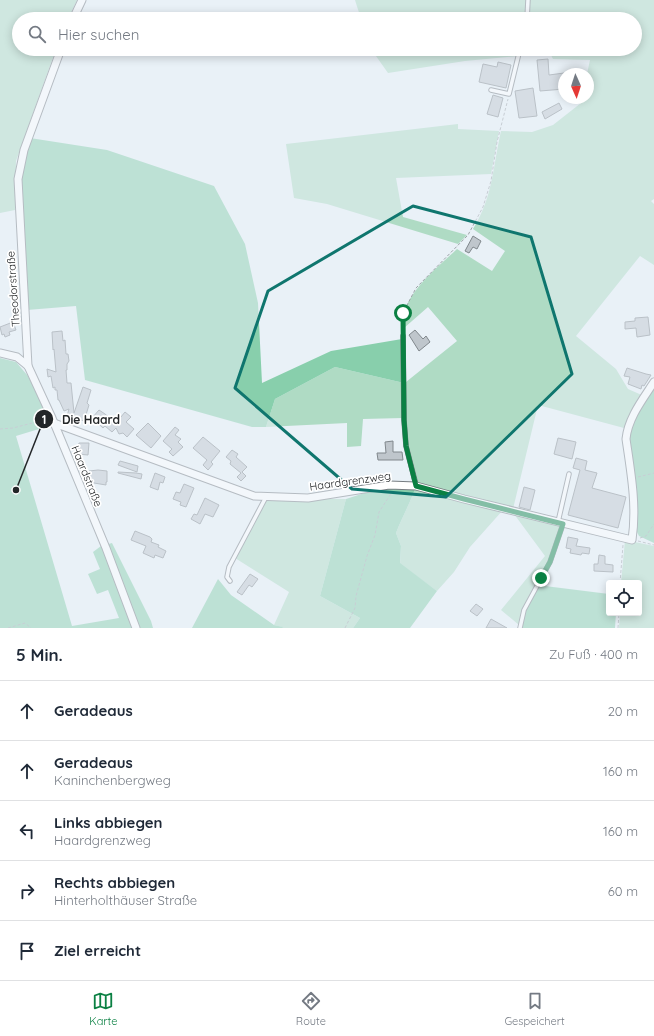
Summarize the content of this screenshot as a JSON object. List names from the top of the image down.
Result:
{
  "streets": {
    "street": ["Theodorstraße", "Haardstraße", "Haardgrenzweg"]
  },
  "crossings": [
    ["Theodorstraße", "Haardstraße"],
    ["Haardstraße", "Haardgrenzweg"]
  ],
  "places": ["Die Haard"],
  "north": "bottom",
  "page": {
    "search": "Hier suchen",
    "heading": ["5 Min.", "Zu Fuß · 400 m"],
    "list": [
      ["Geradeaus", "20 m"],
      ["Geradeaus", "Kaninchenbergweg", "160 m"],
      ["Links abbiegen", "Haardgrenzweg", "160 m"],
      ["Rechts abbiegen", "Hinterholthäuser Straße", "60 m"],
      "Ziel erreicht"
    ],
    "nav": ["Karte", "Route", "Gespeichert"]
  }
}
